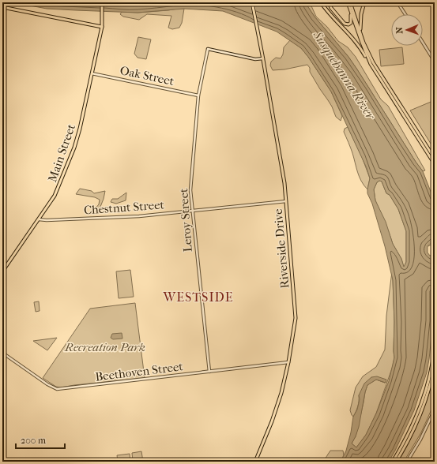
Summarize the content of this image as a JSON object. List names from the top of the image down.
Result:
{
  "streets": {
    "main road": ["Main Street", "Riverside Drive"],
    "street": [
      "Oak Street",
      "Chestnut Street",
      "Leroy Street",
      "Beethoven Street"
    ]
  },
  "crossings": [
    ["Oak Street", "Main Street"],
    ["Oak Street", "Leroy Street"],
    ["Main Street", "Chestnut Street"],
    ["Chestnut Street", "Leroy Street"],
    ["Chestnut Street", "Riverside Drive"],
    ["Leroy Street", "Riverside Drive"],
    ["Leroy Street", "Beethoven Street"],
    ["Riverside Drive", "Beethoven Street"]
  ],
  "districts": ["WESTSIDE"],
  "water": ["Susquehanna River"],
  "parks": ["Recreation Park"],
  "scale_bar": "200 m",
  "north": "left"
}
